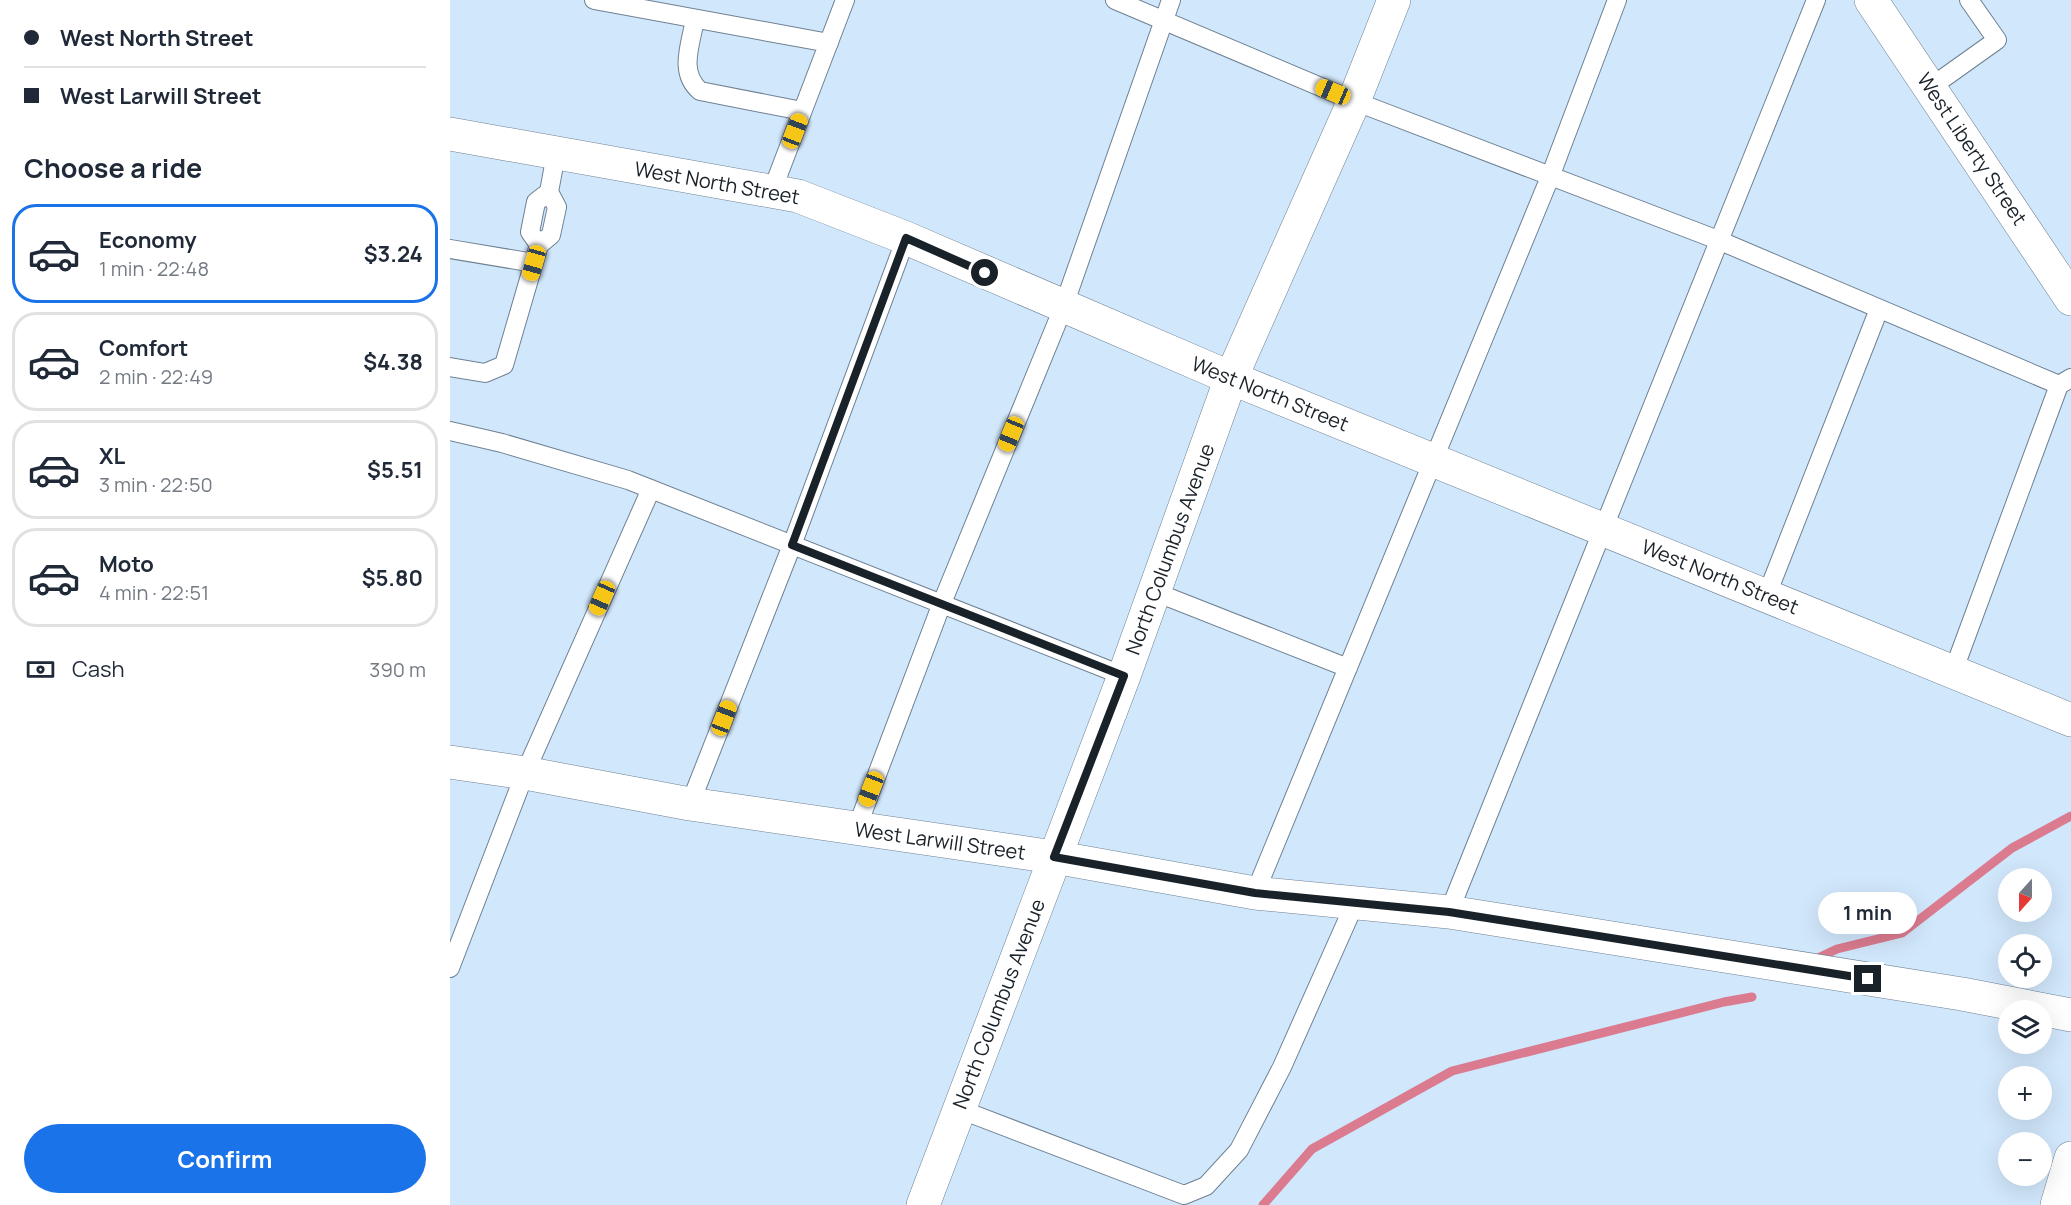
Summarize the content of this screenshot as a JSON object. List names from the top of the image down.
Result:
{
  "streets": {
    "street": [
      "West Liberty Street",
      "West North Street",
      "North Columbus Avenue",
      "West Larwill Street"
    ]
  },
  "crossings": [
    ["West North Street", "North Columbus Avenue"],
    ["North Columbus Avenue", "West Larwill Street"]
  ],
  "north": "bottom",
  "page": {
    "banner": ["West North Street", "West Larwill Street"],
    "heading": "Choose a ride",
    "list": [
      {
        "name": "Economy",
        "note": "1 min · 22:48",
        "value": "$3.24"
      },
      {
        "name": "Comfort",
        "note": "2 min · 22:49",
        "value": "$4.38"
      },
      {
        "name": "XL",
        "note": "3 min · 22:50",
        "value": "$5.51"
      },
      {
        "name": "Moto",
        "note": "4 min · 22:51",
        "value": "$5.80"
      }
    ],
    "pay": ["Cash", "390 m"],
    "map_buttons": ["+", "−"],
    "bubble": "1 min",
    "buttons": "Confirm"
  }
}
